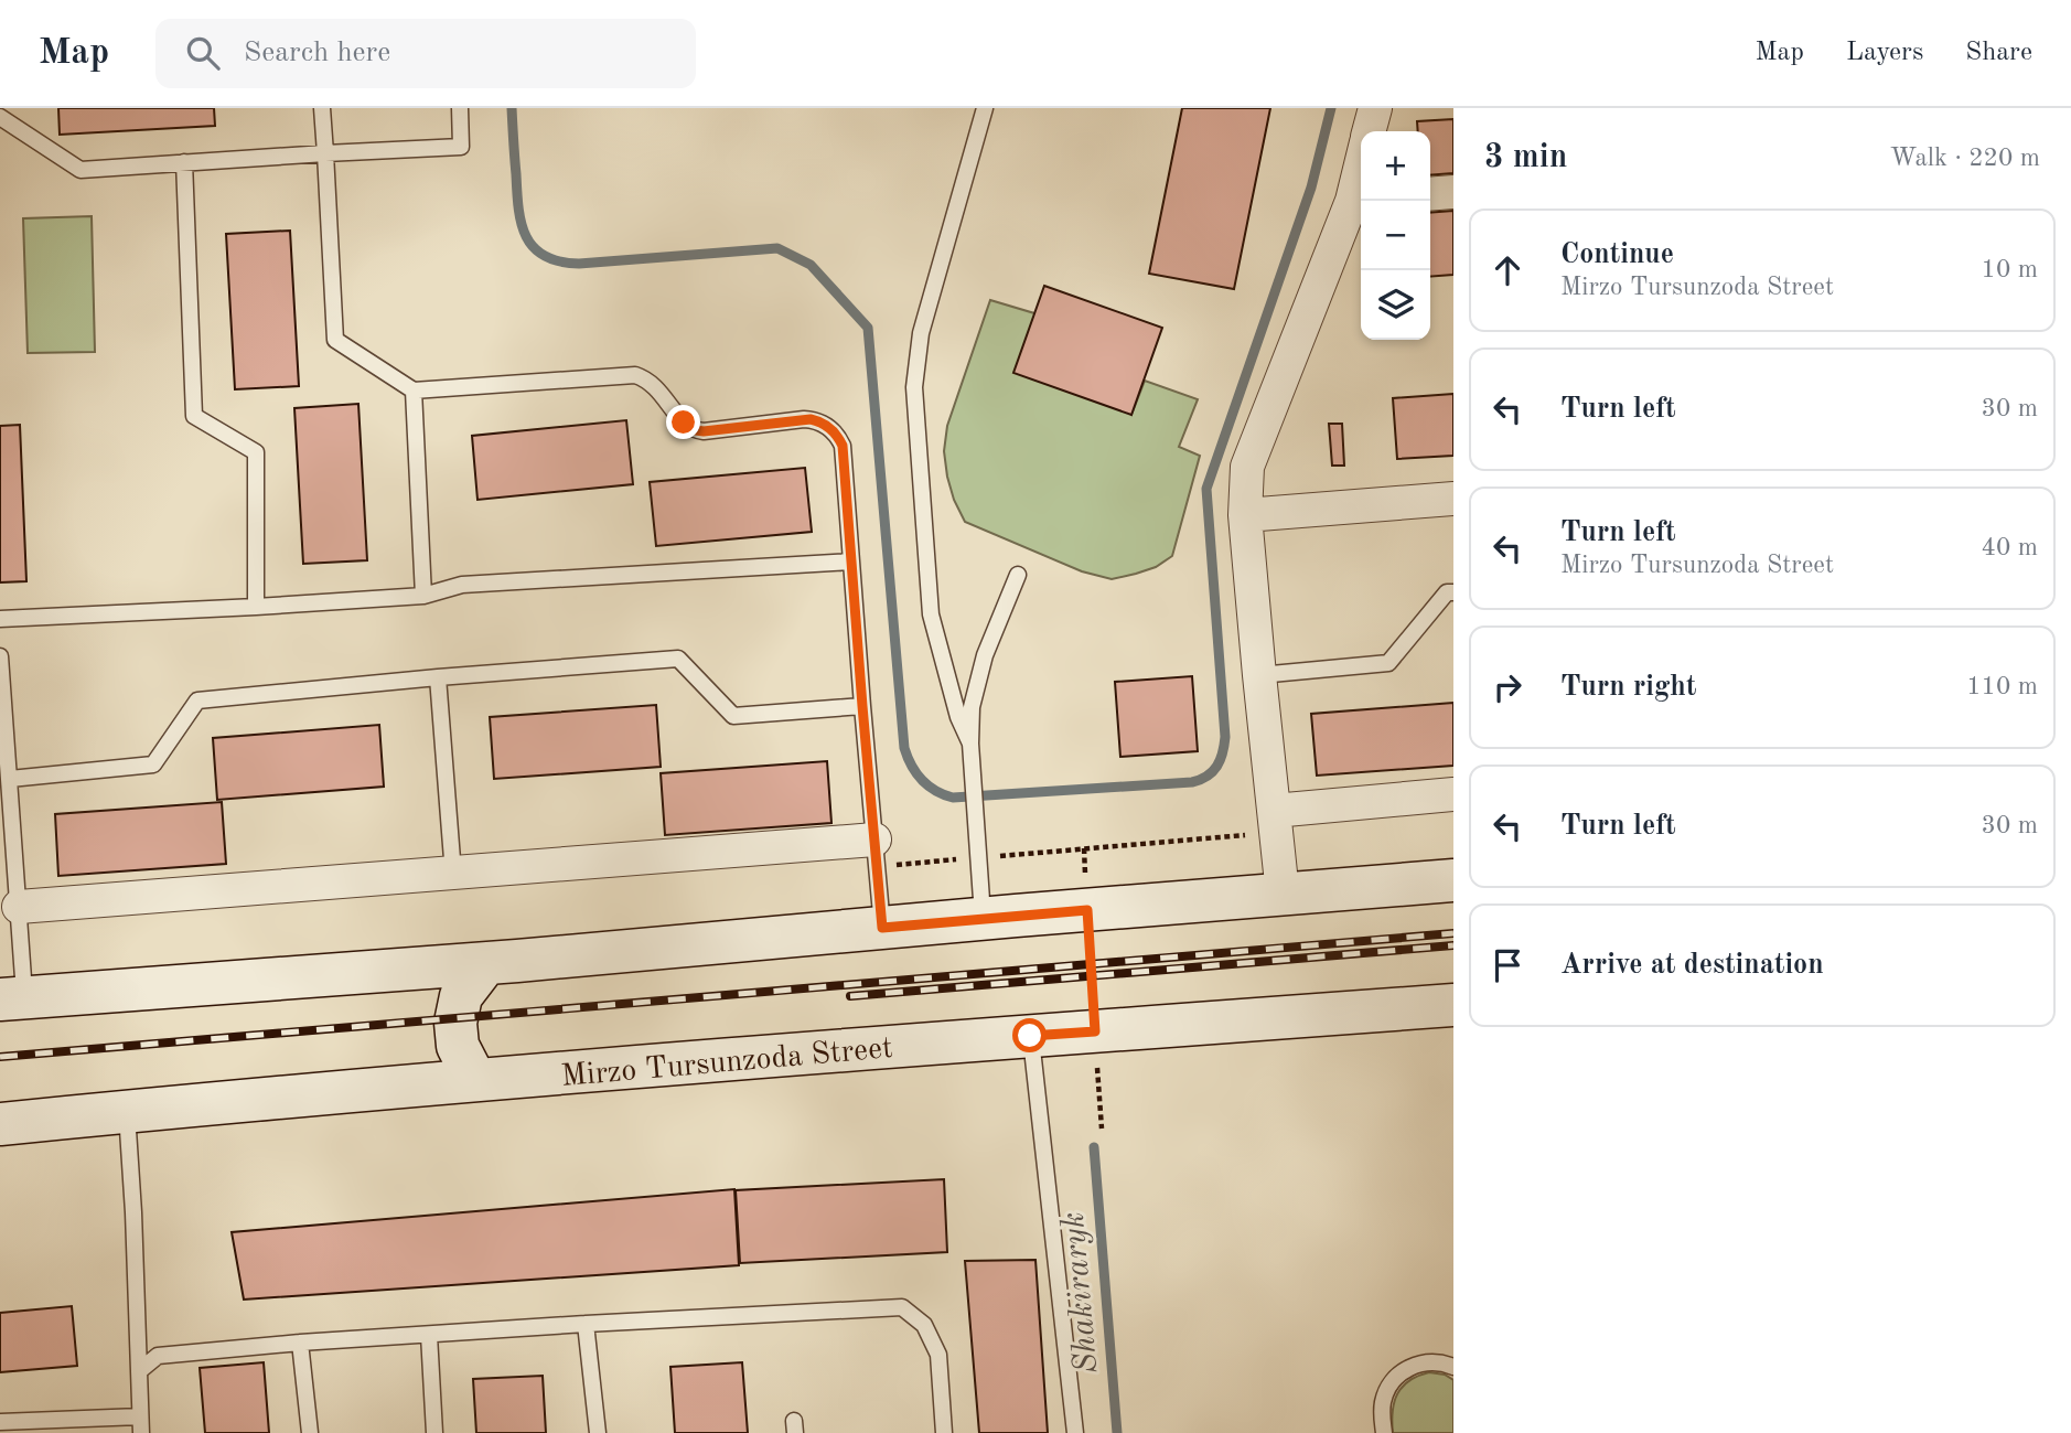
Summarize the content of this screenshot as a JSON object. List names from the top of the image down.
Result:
{
  "streets": {
    "main road": ["Mirzo Tursunzoda Street"]
  },
  "water": ["Shakiraryk"],
  "page": {
    "header": "Map",
    "search": "Search here",
    "nav": ["Map", "Layers", "Share"],
    "heading": ["3 min", "Walk · 220 m"],
    "map_buttons": ["+", "−"],
    "list": [
      ["Continue", "Mirzo Tursunzoda Street", "10 m"],
      ["Turn left", "30 m"],
      ["Turn left", "Mirzo Tursunzoda Street", "40 m"],
      ["Turn right", "110 m"],
      ["Turn left", "30 m"],
      "Arrive at destination"
    ]
  }
}
